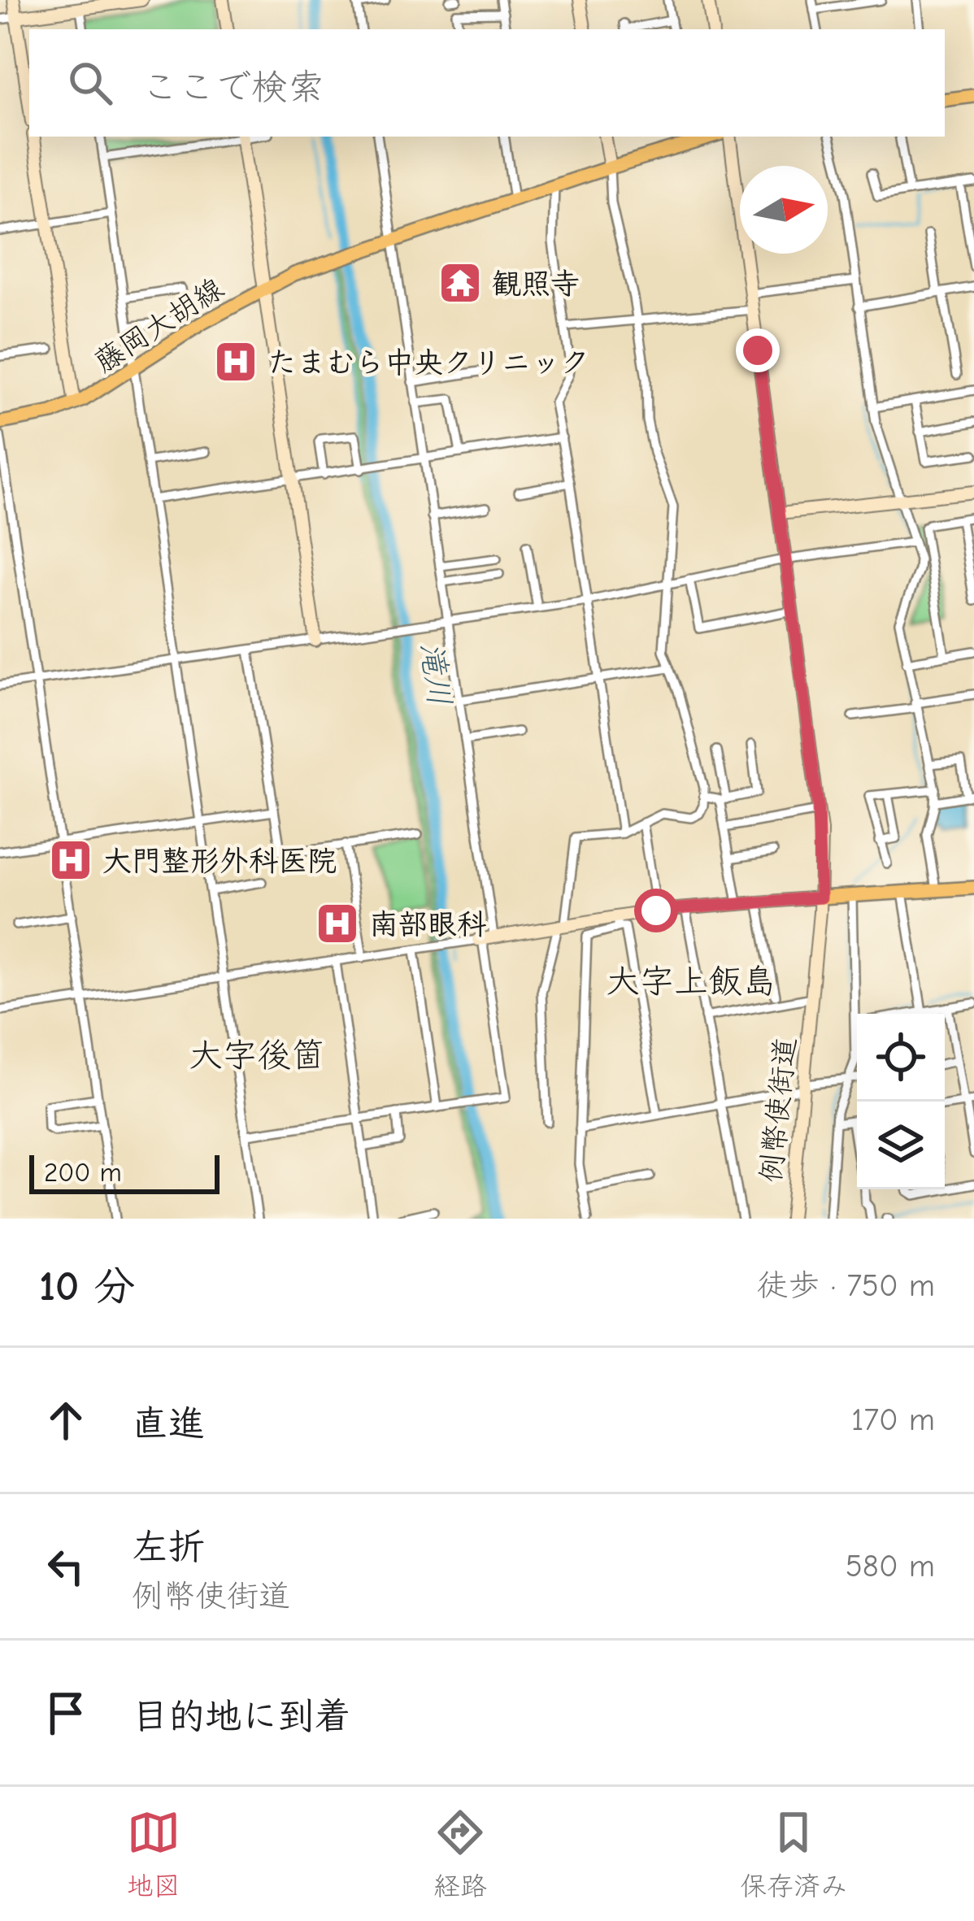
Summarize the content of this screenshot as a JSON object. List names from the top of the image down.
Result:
{
  "streets": {
    "main road": ["藤岡大胡線"],
    "street": ["例幣使街道"]
  },
  "districts": ["大字上飯島", "大字後箇"],
  "water": ["滝川"],
  "places": {
    "temple": ["観照寺"],
    "hospital": ["たまむら中央クリニック", "大門整形外科医院", "南部眼科"]
  },
  "scale_bar": "200 m",
  "north": "right",
  "page": {
    "search": "ここで検索",
    "scale": "200 m",
    "heading": ["10 分", "徒歩 · 750 m"],
    "list": [
      ["直進", "170 m"],
      ["左折", "例幣使街道", "580 m"],
      "目的地に到着"
    ],
    "nav": ["地図", "経路", "保存済み"]
  }
}
